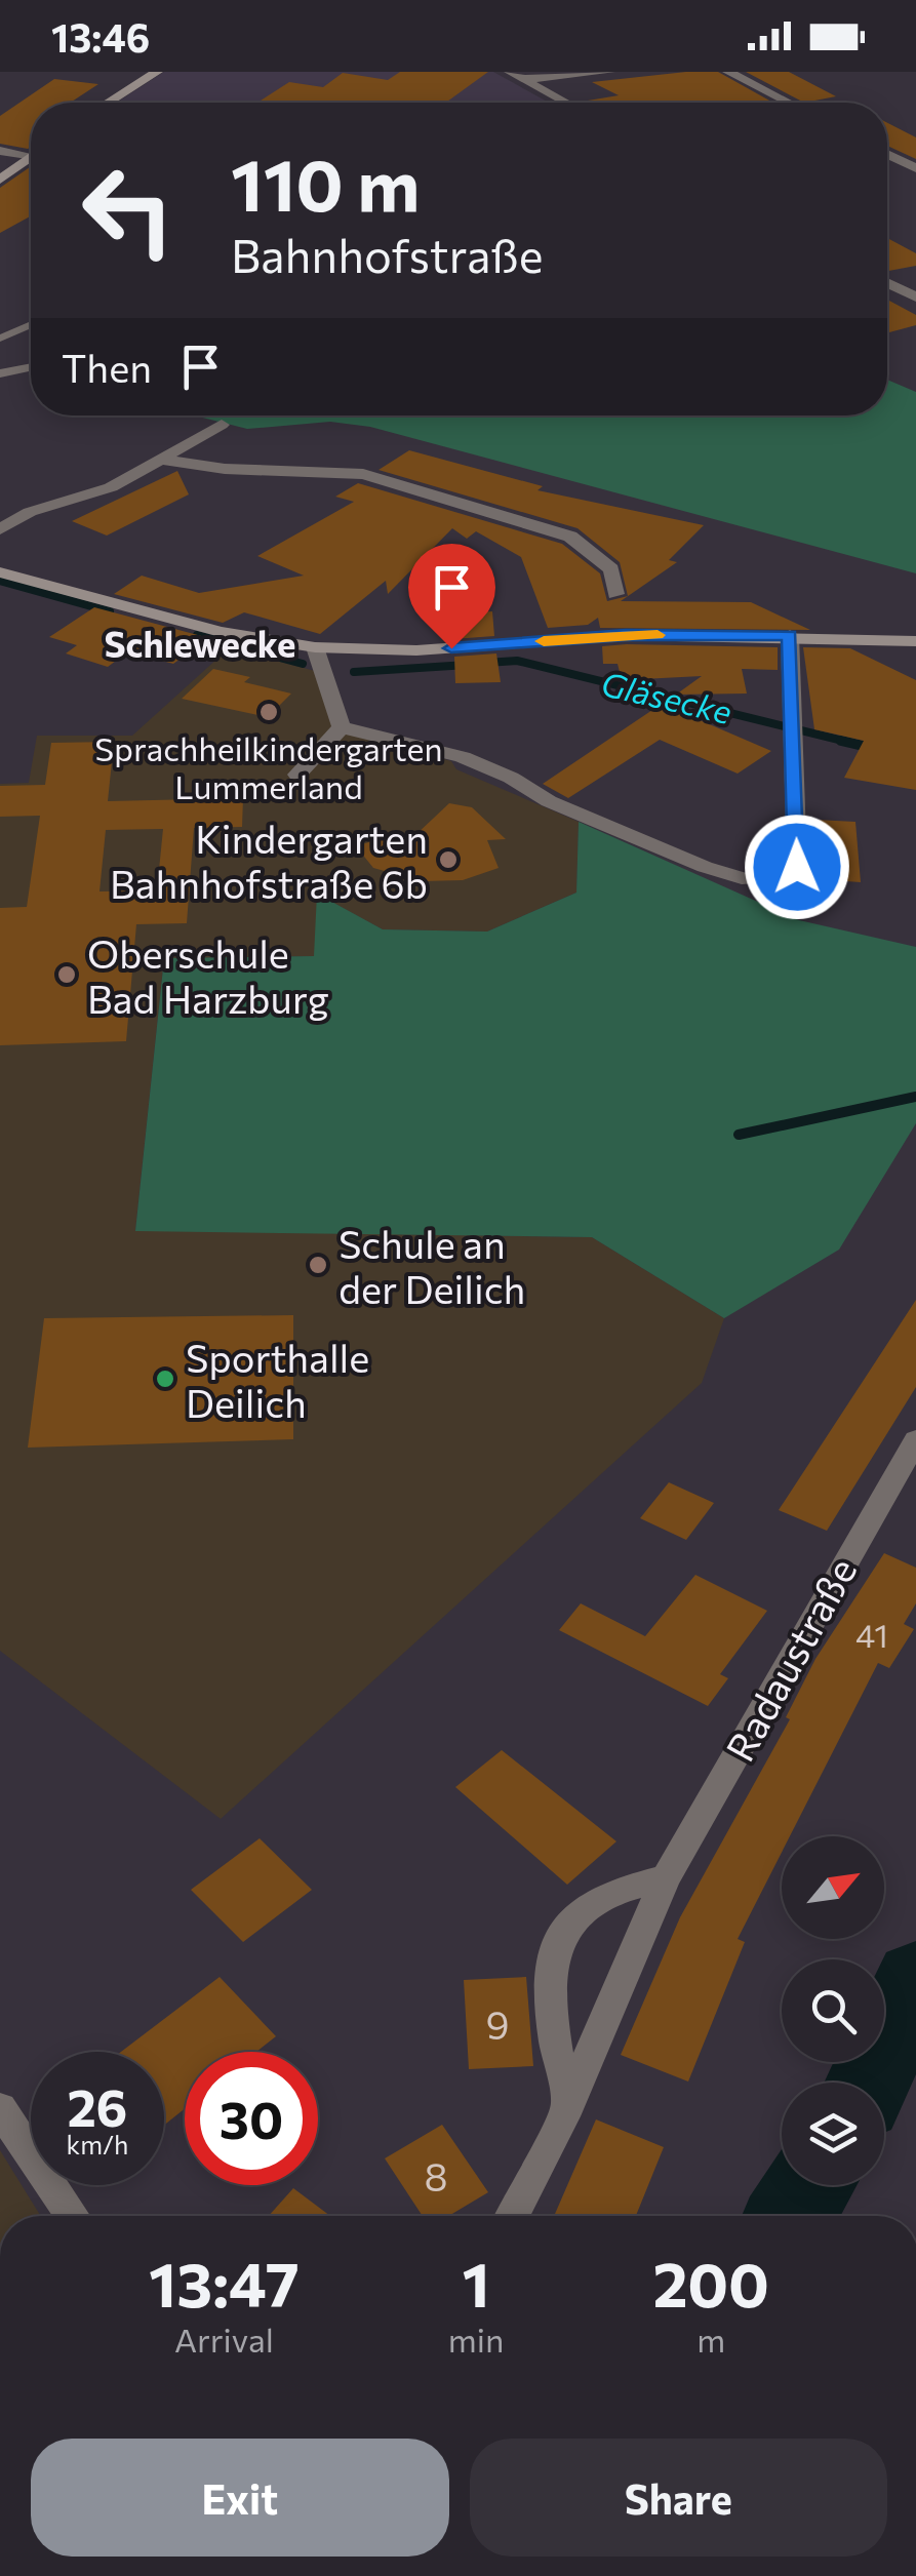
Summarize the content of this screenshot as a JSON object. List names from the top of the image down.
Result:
{
  "streets": {
    "street": ["Radaustraße"]
  },
  "districts": ["Schlewecke"],
  "water": ["Gläsecke"],
  "places": [
    "Sprachheilkindergarten Lummerland",
    "Kindergarten Bahnhofstraße 6b",
    "Oberschule Bad Harzburg",
    "Schule an der Deilich",
    "Sporthalle Deilich"
  ],
  "house_numbers": ["41", "9", "8"],
  "north": "top right",
  "page": {
    "status": "13:46",
    "turn": ["110 m", "Bahnhofstraße"],
    "then": "Then",
    "speed": "26 km/h",
    "limit": "30",
    "eta": [
      "13:47",
      "Arrival",
      "1",
      "min",
      "200",
      "m"
    ],
    "buttons": ["Exit", "Share"]
  }
}
